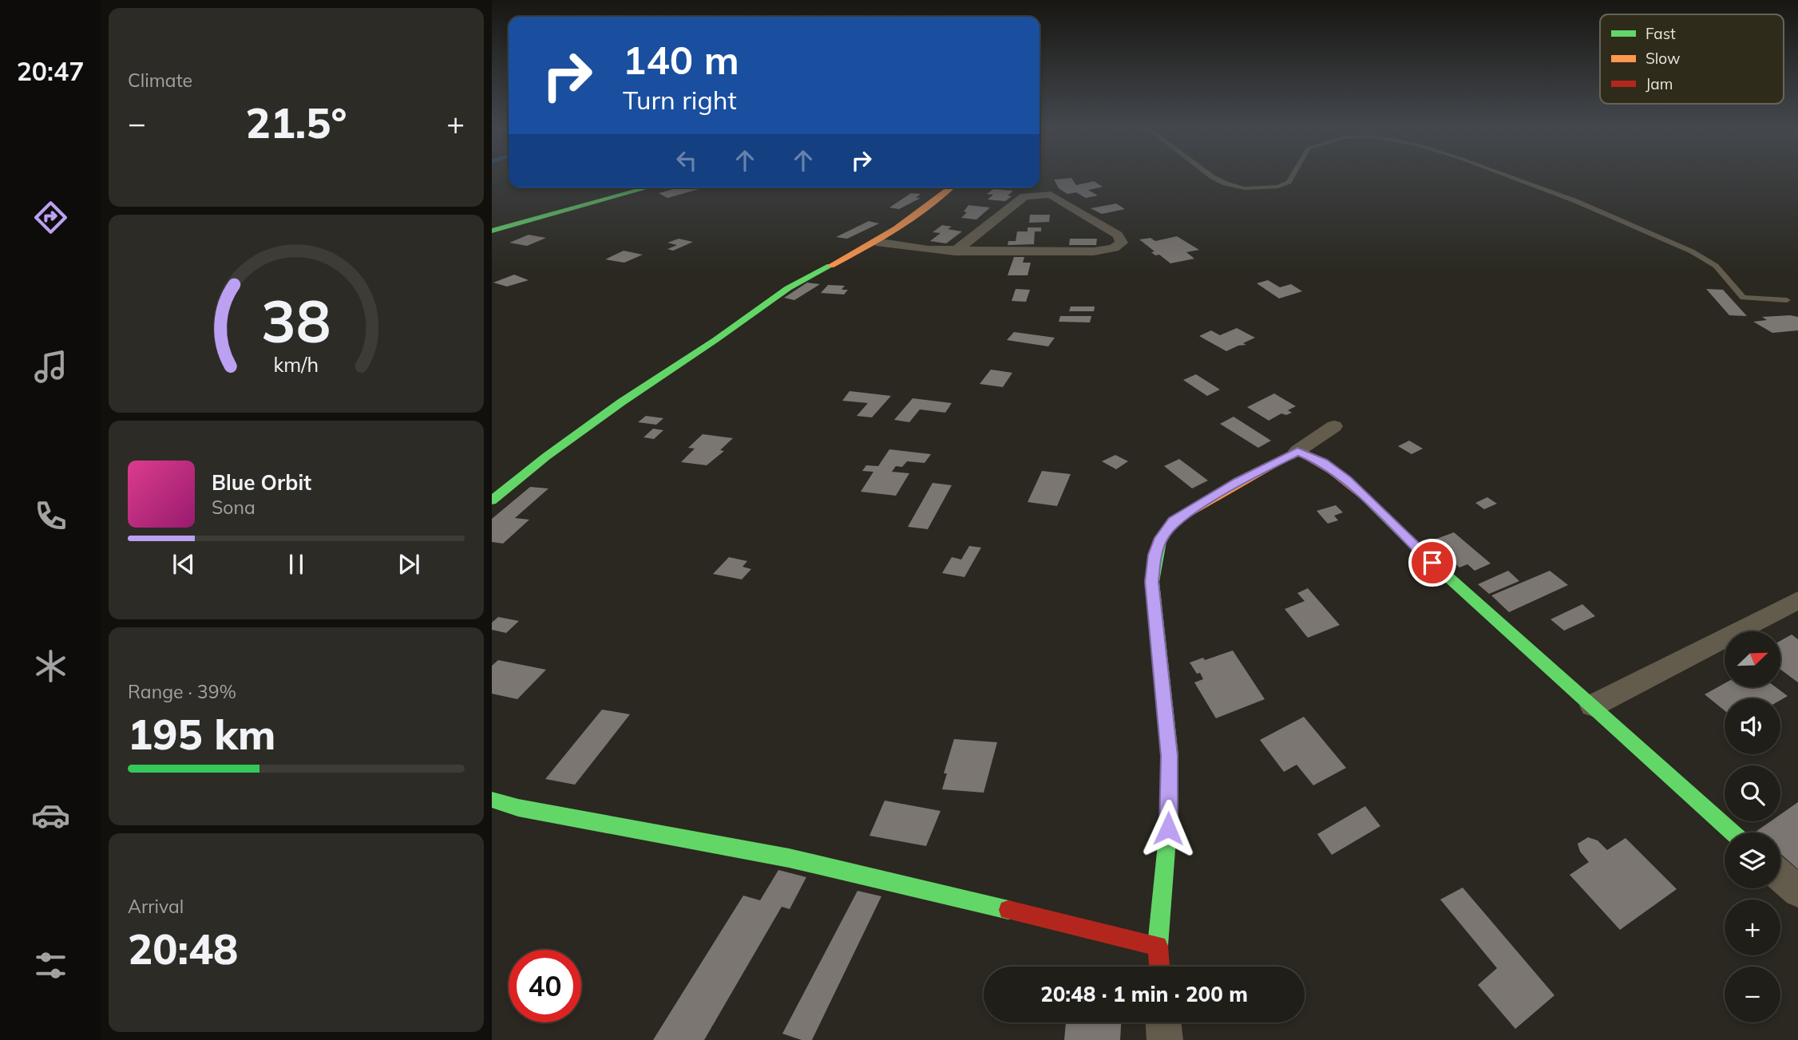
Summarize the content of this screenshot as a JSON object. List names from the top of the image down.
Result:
{
  "legend": ["Fast", "Slow", "Jam"],
  "north": "top right",
  "page": {
    "tabs": "20:47",
    "tile": [
      "Climate",
      ["Range · 39%", "195 km"],
      ["Arrival", "20:48"]
    ],
    "turn": ["140 m", "Turn right"],
    "heat": ["−", "21.5°", "+"],
    "song": ["Blue Orbit", "Sona"],
    "map_buttons": ["+", "−"],
    "limit": "40",
    "trip": "20:48 · 1 min · 200 m",
    "gauge": ["38", "km/h"]
  }
}
